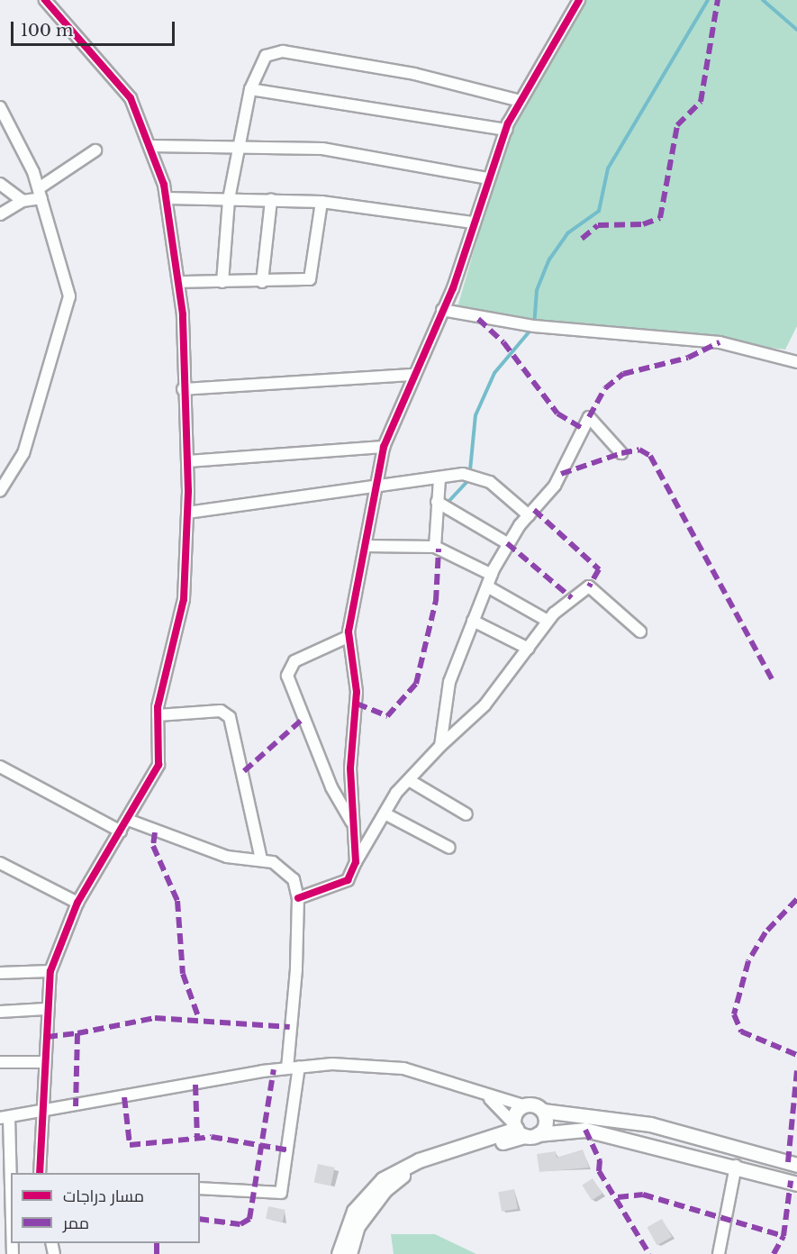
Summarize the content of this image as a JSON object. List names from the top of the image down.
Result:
{
  "legend": ["مسار دراجات", "ممر"],
  "scale_bar": "100 m"
}
